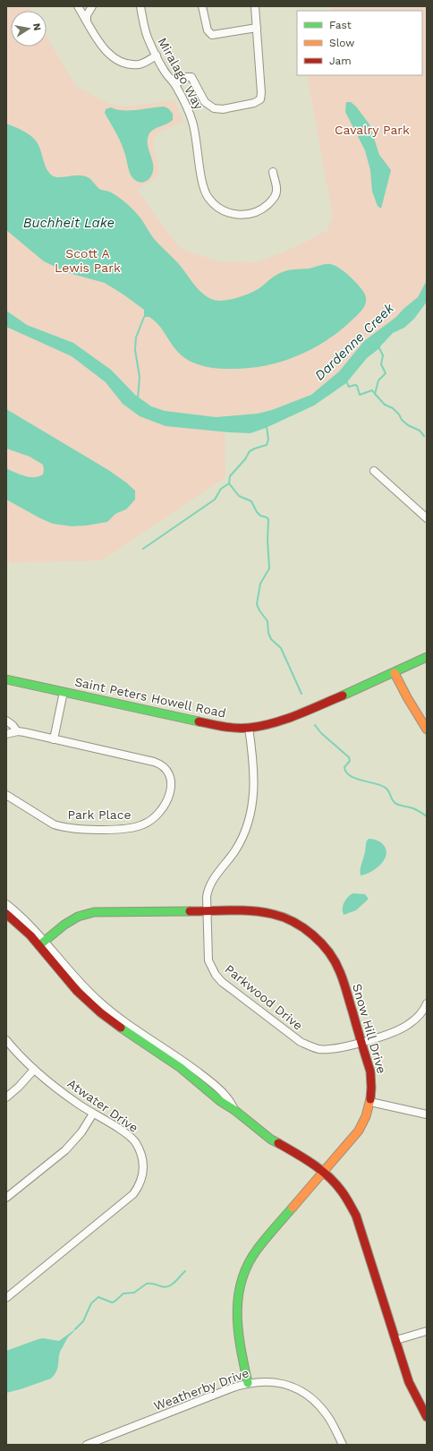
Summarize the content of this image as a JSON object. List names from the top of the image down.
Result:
{
  "streets": {
    "street": [
      "Miralago Way",
      "Saint Peters Howell Road",
      "Park Place",
      "Parkwood Drive",
      "Snow Hill Drive",
      "Atwater Drive",
      "Weatherby Drive"
    ]
  },
  "crossings": [
    ["Saint Peters Howell Road", "Parkwood Drive"],
    ["Parkwood Drive", "Snow Hill Drive"],
    ["Snow Hill Drive", "Weatherby Drive"]
  ],
  "water": ["Buchheit Lake", "Dardenne Creek"],
  "parks": ["Cavalry Park", "Scott A Lewis Park"],
  "legend": ["Fast", "Slow", "Jam"],
  "north": "right"
}
